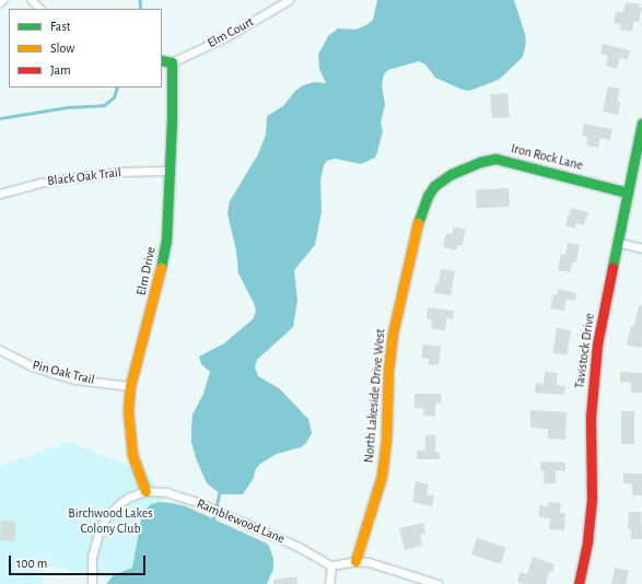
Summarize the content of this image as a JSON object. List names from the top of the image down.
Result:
{
  "streets": {
    "street": [
      "Elm Court",
      "Iron Rock Lane",
      "Black Oak Trail",
      "Elm Drive",
      "Tavistock Drive",
      "Pin Oak Trail",
      "North Lakeside Drive West",
      "Ramblewood Lane"
    ]
  },
  "crossings": [
    ["Elm Court", "Elm Drive"],
    ["Iron Rock Lane", "Tavistock Drive"],
    ["Iron Rock Lane", "North Lakeside Drive West"],
    ["Black Oak Trail", "Elm Drive"],
    ["Elm Drive", "Pin Oak Trail"],
    ["Elm Drive", "Ramblewood Lane"]
  ],
  "parks": ["Birchwood Lakes Colony Club"],
  "legend": ["Fast", "Slow", "Jam"],
  "scale_bar": "100 m"
}
